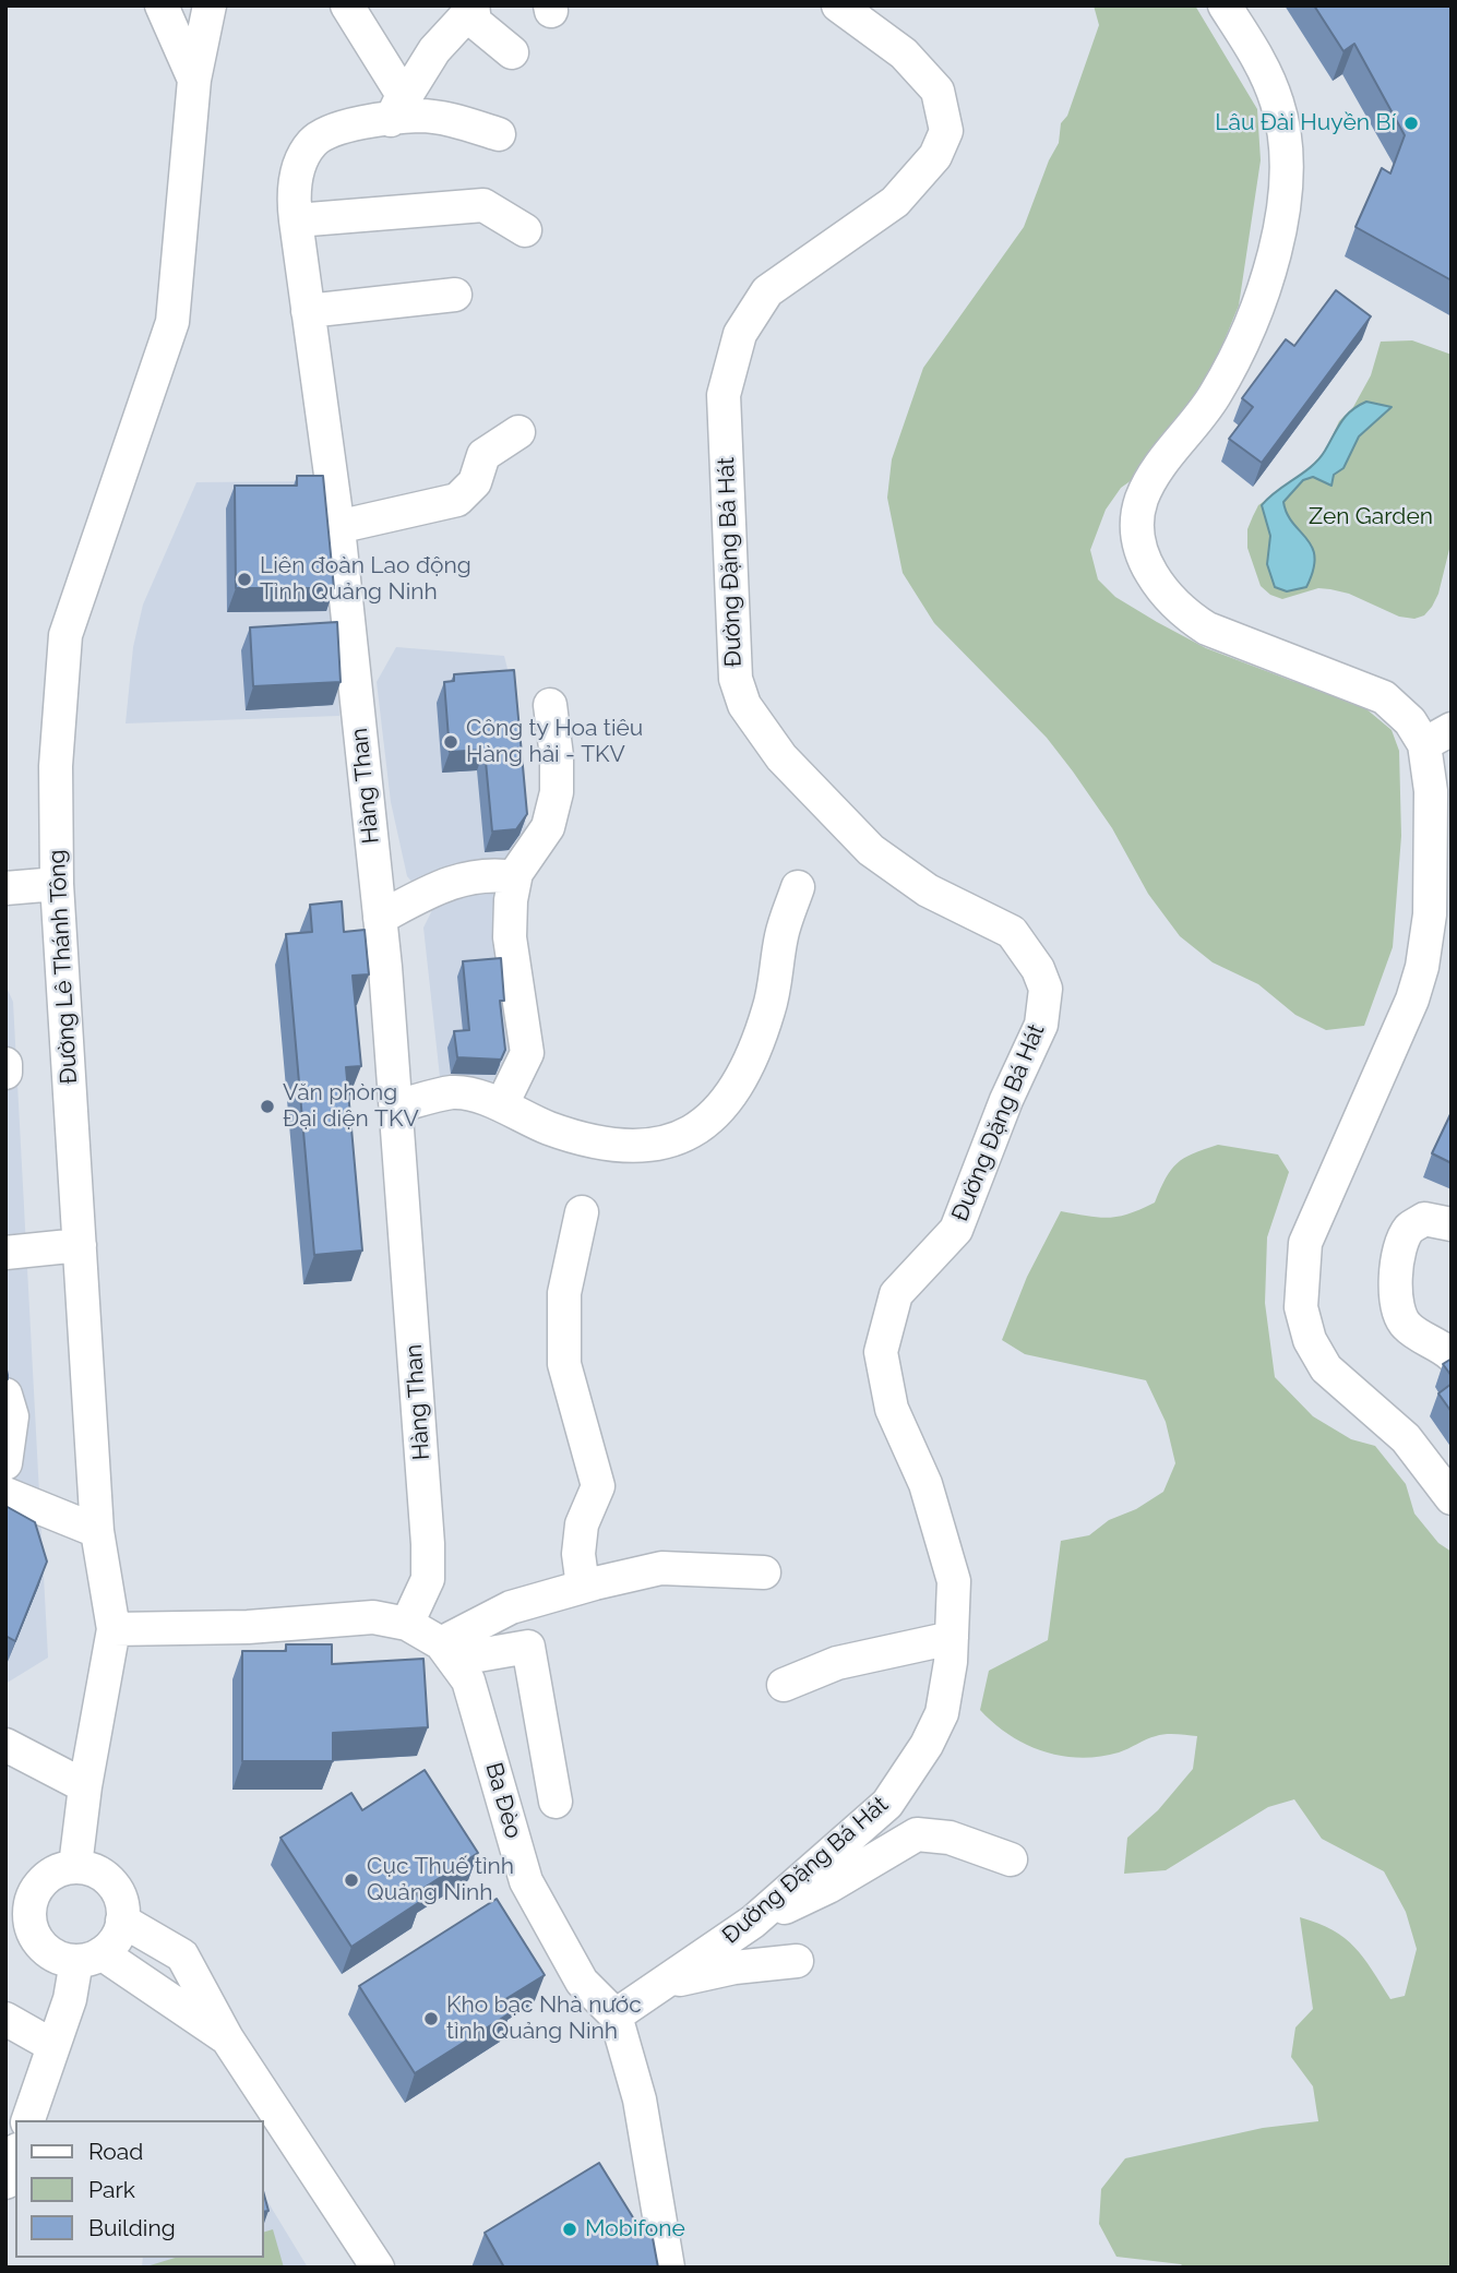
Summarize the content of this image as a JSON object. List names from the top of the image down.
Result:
{
  "streets": {
    "street": [
      "Đường Đặng Bá Hát",
      "Hàng Than",
      "Đường Lê Thánh Tông",
      "Ba Đèo"
    ]
  },
  "crossings": [
    ["Đường Đặng Bá Hát", "Ba Đèo"]
  ],
  "parks": ["Zen Garden"],
  "places": [
    "Lâu Đài Huyền Bí",
    "Liên đoàn Lao động Tỉnh Quảng Ninh",
    "Công ty Hoa tiêu Hàng hải - TKV",
    "Văn phòng Đại diện TKV",
    "Cục Thuế tỉnh Quảng Ninh",
    "Kho bạc Nhà nước tỉnh Quảng Ninh",
    "Mobifone"
  ],
  "legend": ["Road", "Park", "Building"]
}
